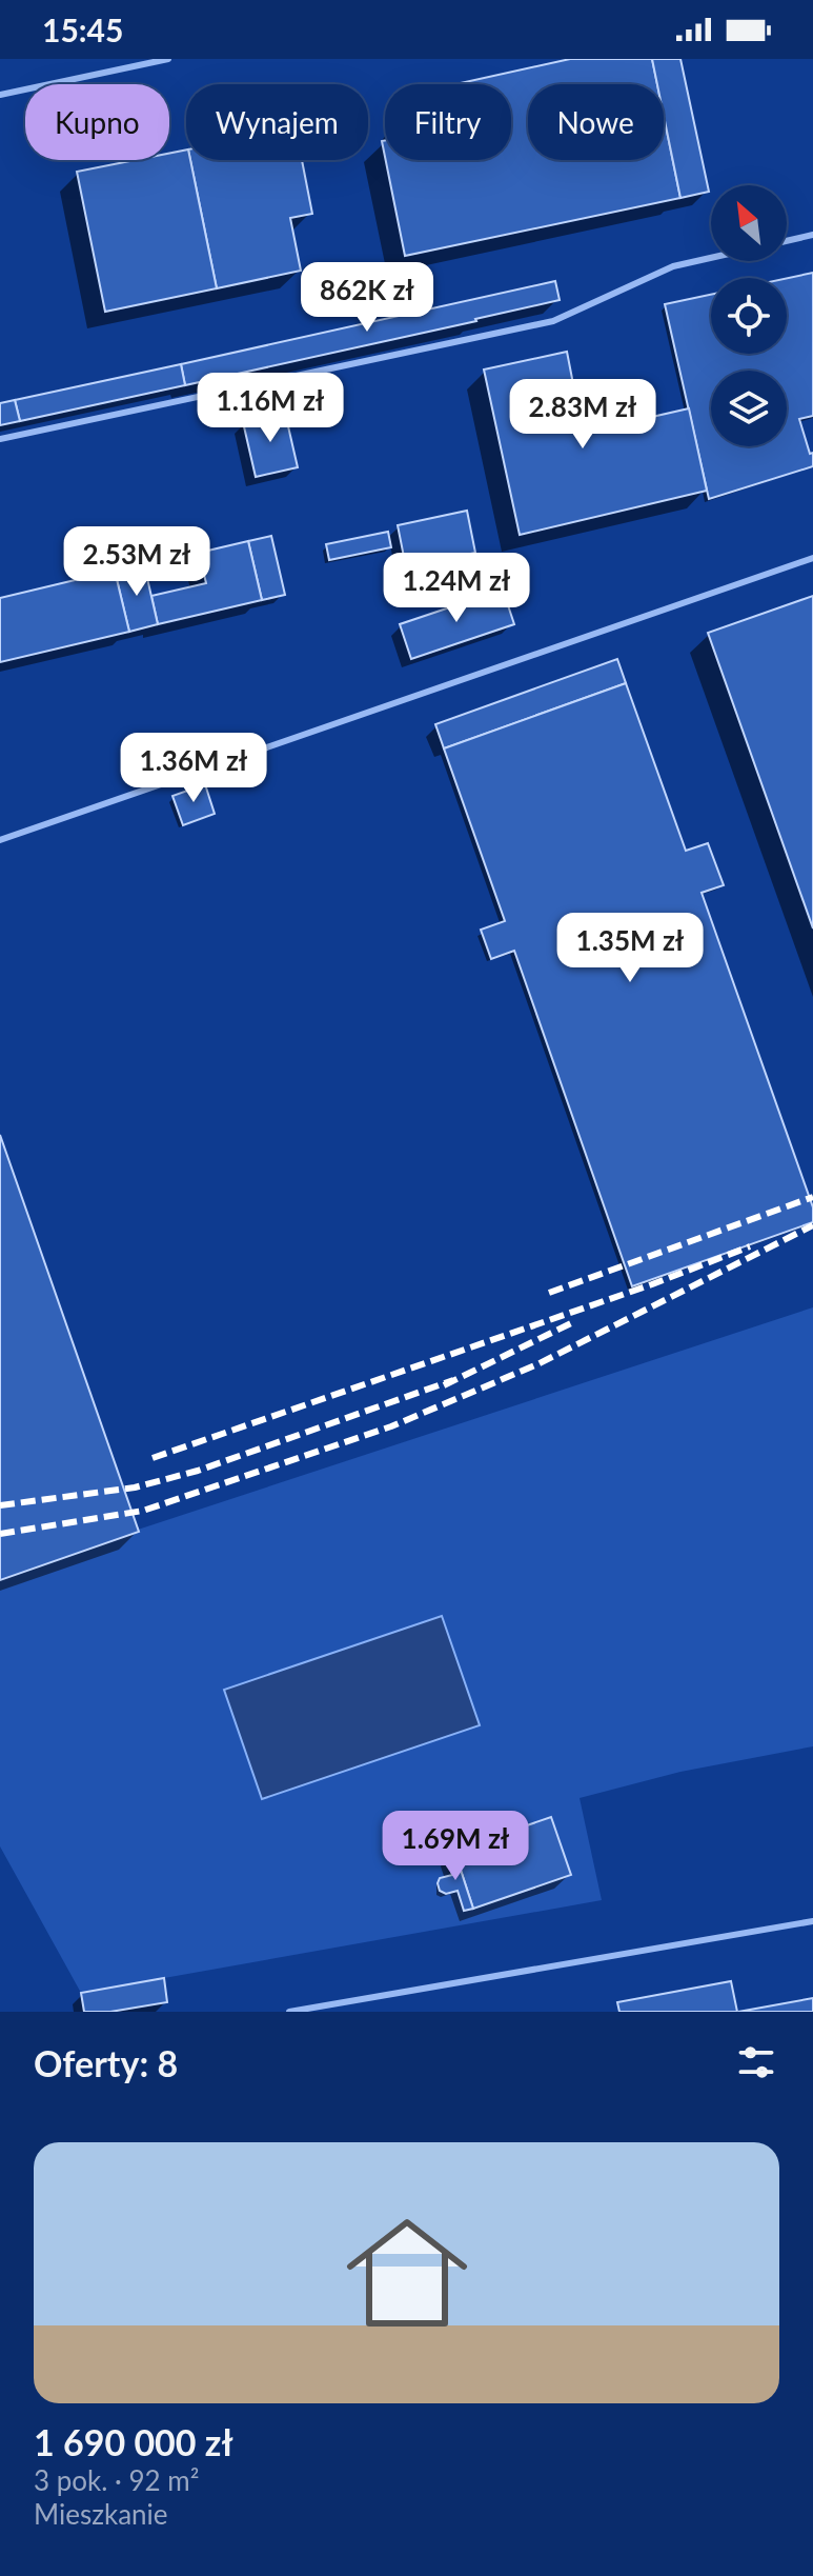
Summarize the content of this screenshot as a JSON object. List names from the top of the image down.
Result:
{
  "north": "top left",
  "page": {
    "status": "15:45",
    "chip": [
      "Kupno",
      "Wynajem",
      "Filtry",
      "Nowe"
    ],
    "price": [
      "862K zł",
      "1.16M zł",
      "2.83M zł",
      "2.53M zł",
      "1.24M zł",
      "1.36M zł",
      "1.35M zł",
      "1.69M zł"
    ],
    "heading": "Oferty: 8",
    "list": [
      {
        "name": "1 690 000 zł",
        "note": "3 pok. · 92 m² · Mieszkanie"
      }
    ]
  }
}
